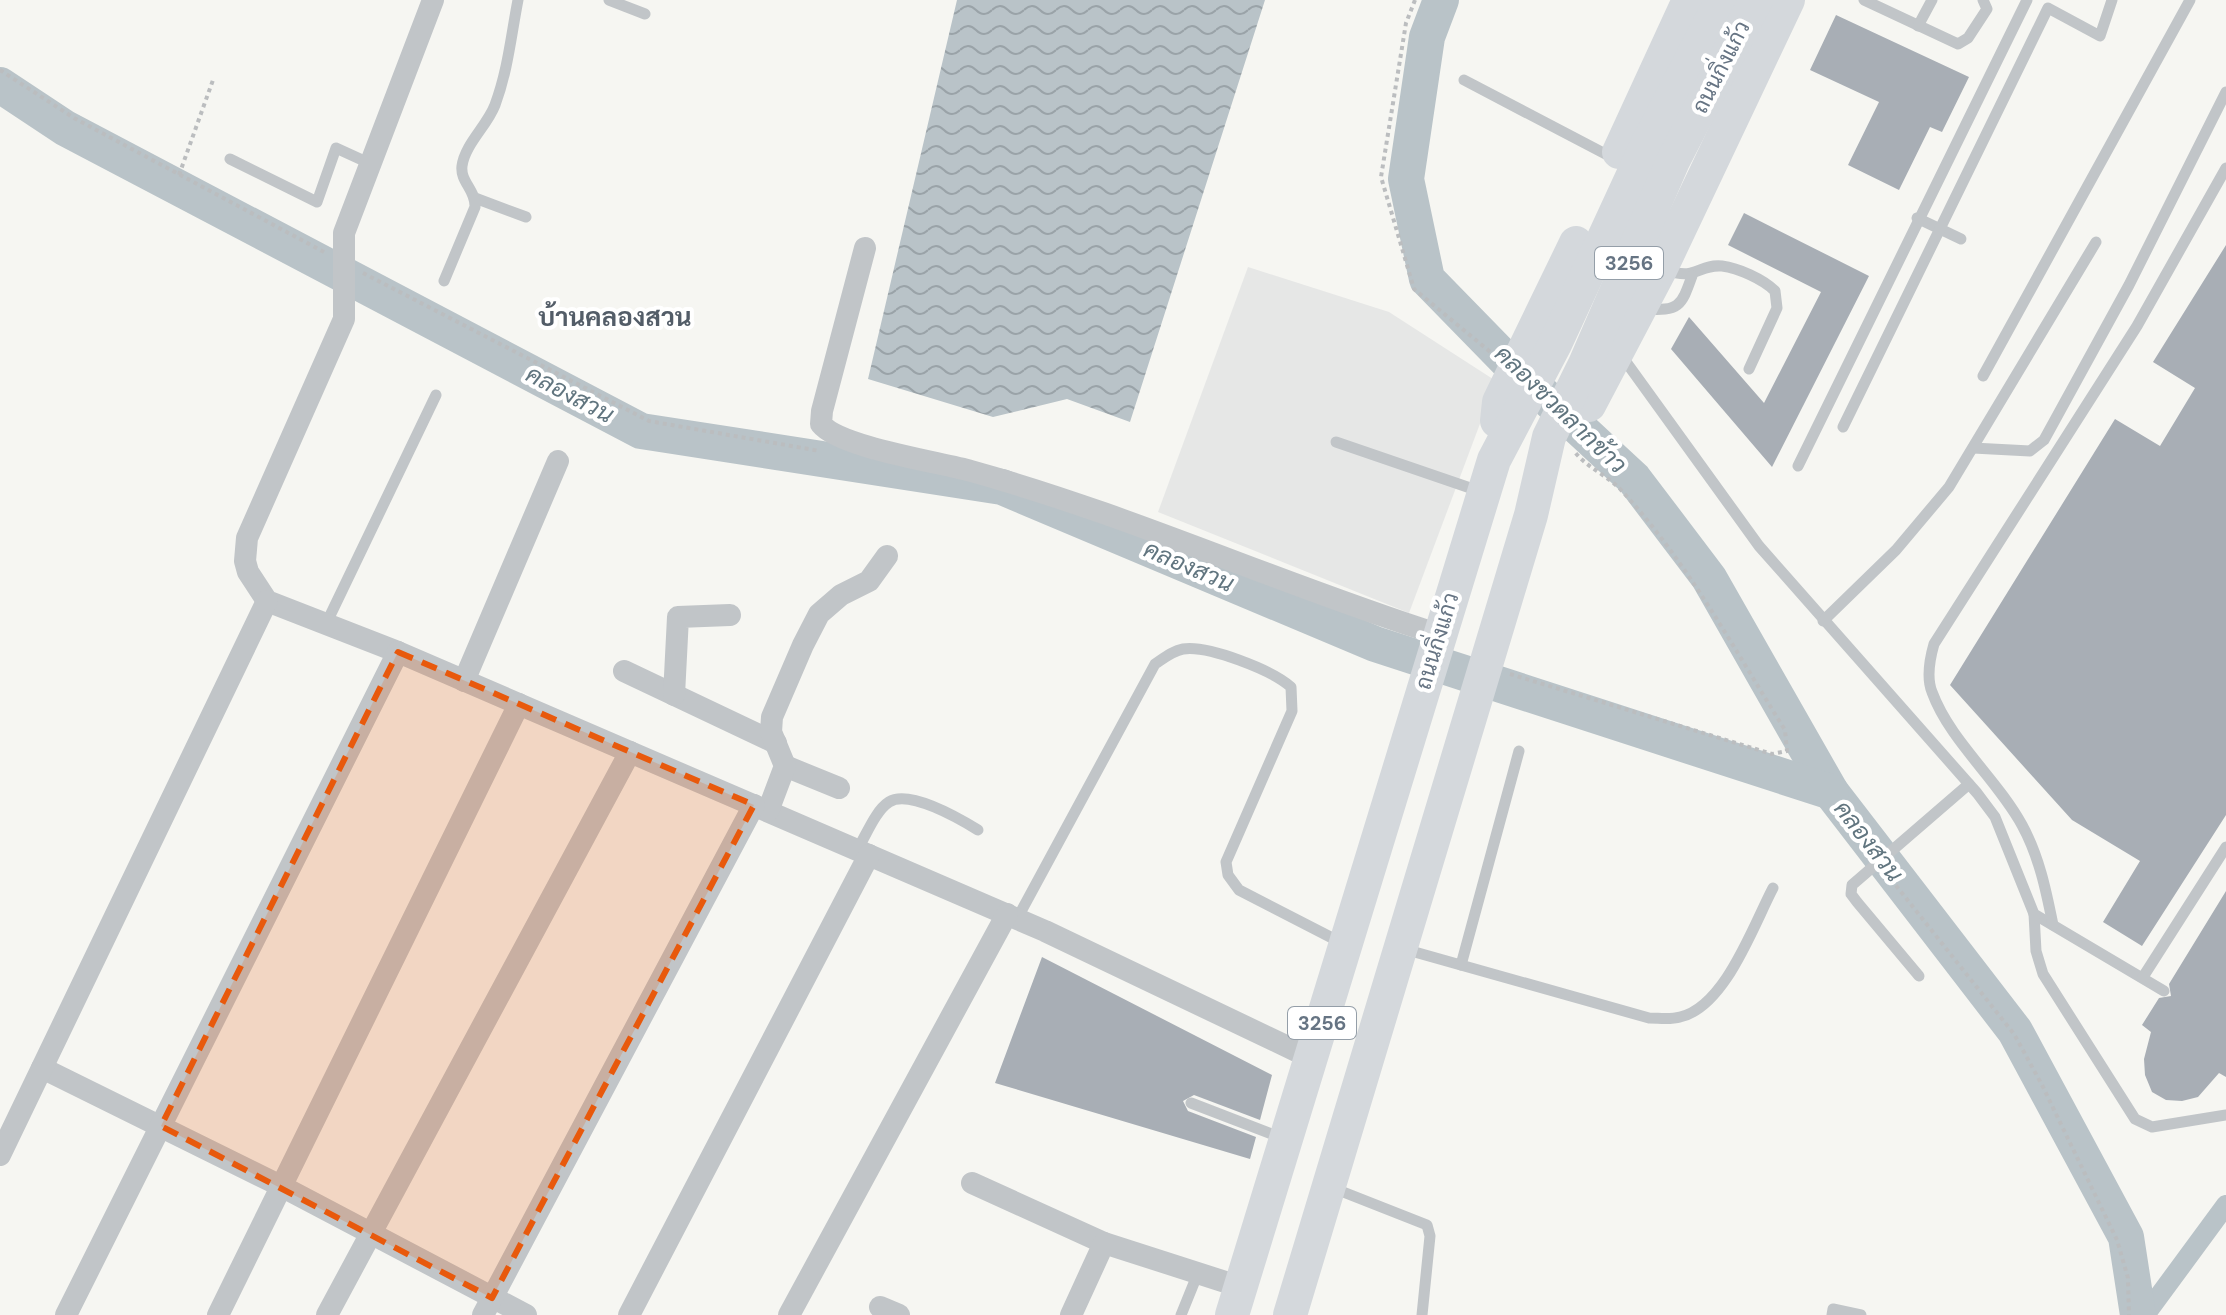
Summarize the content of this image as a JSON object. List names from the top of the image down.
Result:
{
  "streets": {
    "main road": ["ถนนกิ่งแก้ว", "3256"]
  },
  "districts": ["บ้านคลองสวน"],
  "water": ["คลองสวน", "คลองชวดลากข้าว"]
}
